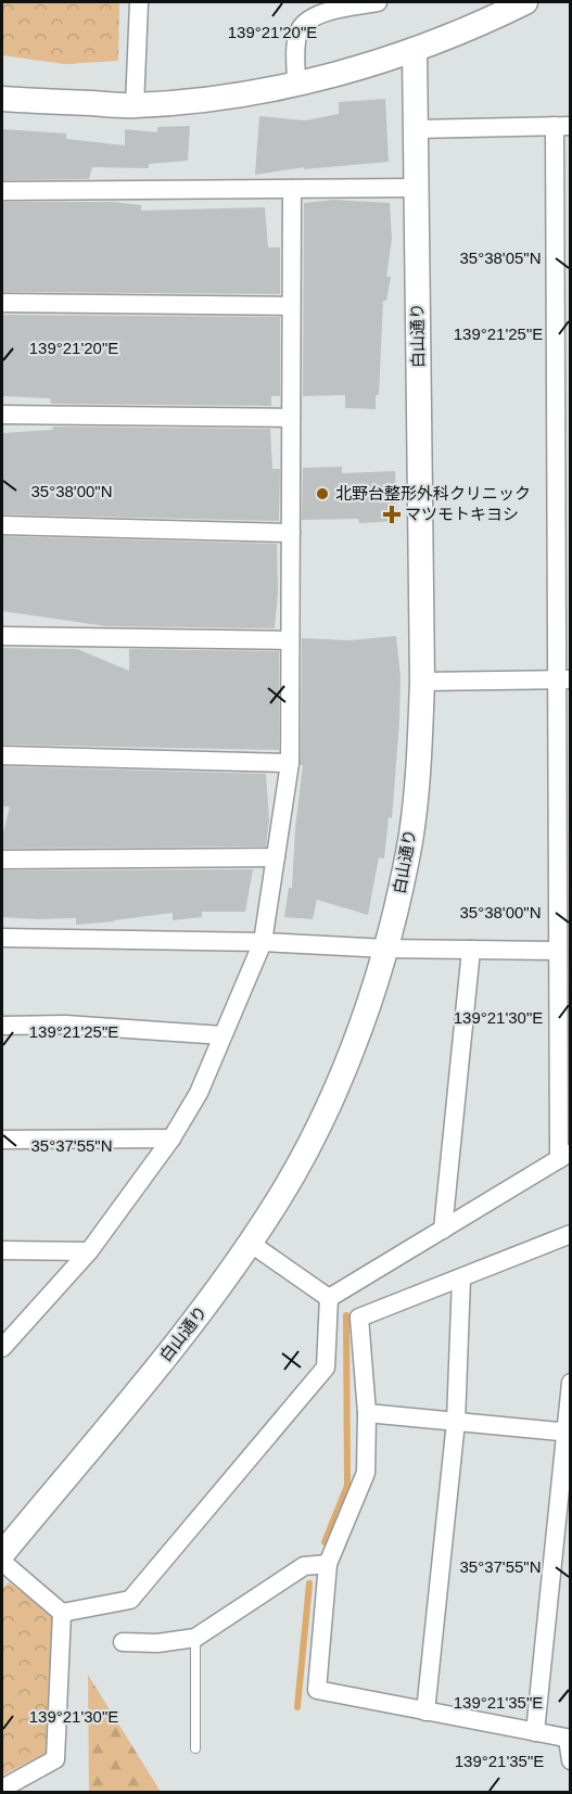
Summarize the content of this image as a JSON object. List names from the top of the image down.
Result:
{
  "streets": {
    "street": ["白山通り"]
  },
  "places": {
    "other": ["北野台整形外科クリニック"],
    "health": ["マツモトキヨシ"]
  },
  "coordinates": [
    "139°21'20\"E",
    "35°38'05\"N",
    "139°21'25\"E",
    "35°38'00\"N",
    "139°21'30\"E",
    "35°37'55\"N",
    "139°21'35\"E"
  ]
}
